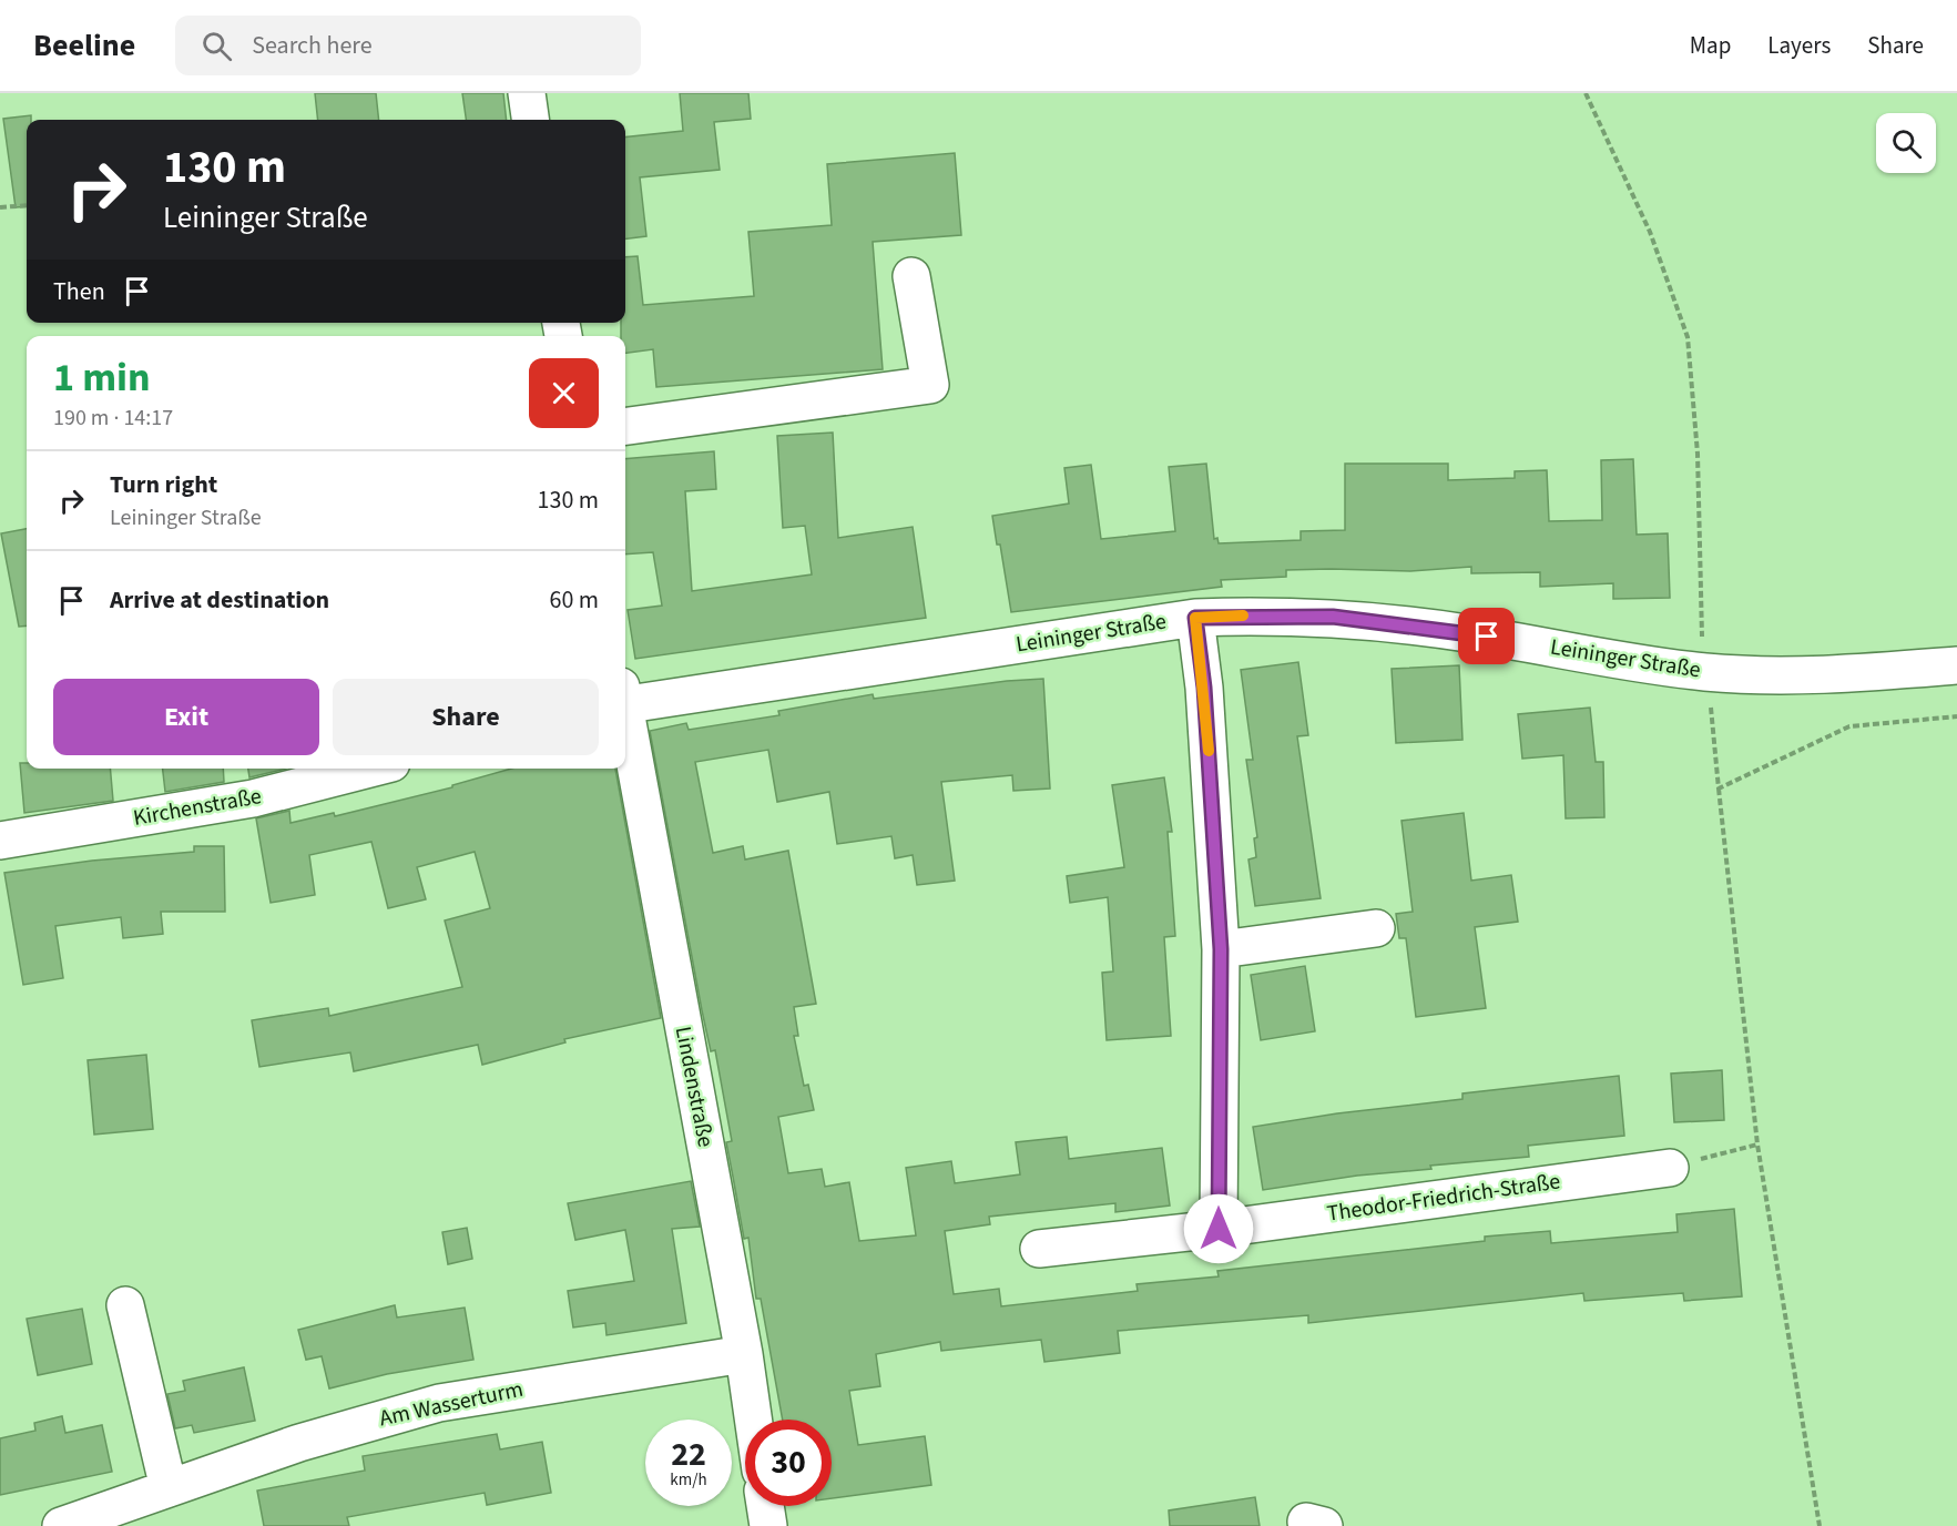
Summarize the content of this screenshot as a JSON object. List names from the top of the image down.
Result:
{
  "streets": {
    "street": [
      "Leininger Straße",
      "Kirchenstraße",
      "Lindenstraße",
      "Theodor-Friedrich-Straße",
      "Am Wasserturm"
    ]
  },
  "crossings": [
    ["Lindenstraße", "Am Wasserturm"]
  ],
  "page": {
    "header": "Beeline",
    "search": "Search here",
    "nav": ["Map", "Layers", "Share"],
    "turn": ["130 m", "Leininger Straße"],
    "then": "Then",
    "heading": ["1 min", "190 m · 14:17"],
    "list": [
      {
        "name": "Turn right",
        "note": "Leininger Straße",
        "value": "130 m"
      },
      {
        "name": "Arrive at destination",
        "value": "60 m"
      }
    ],
    "buttons": ["Exit", "Share"],
    "speed": "22 km/h",
    "limit": "30"
  }
}
